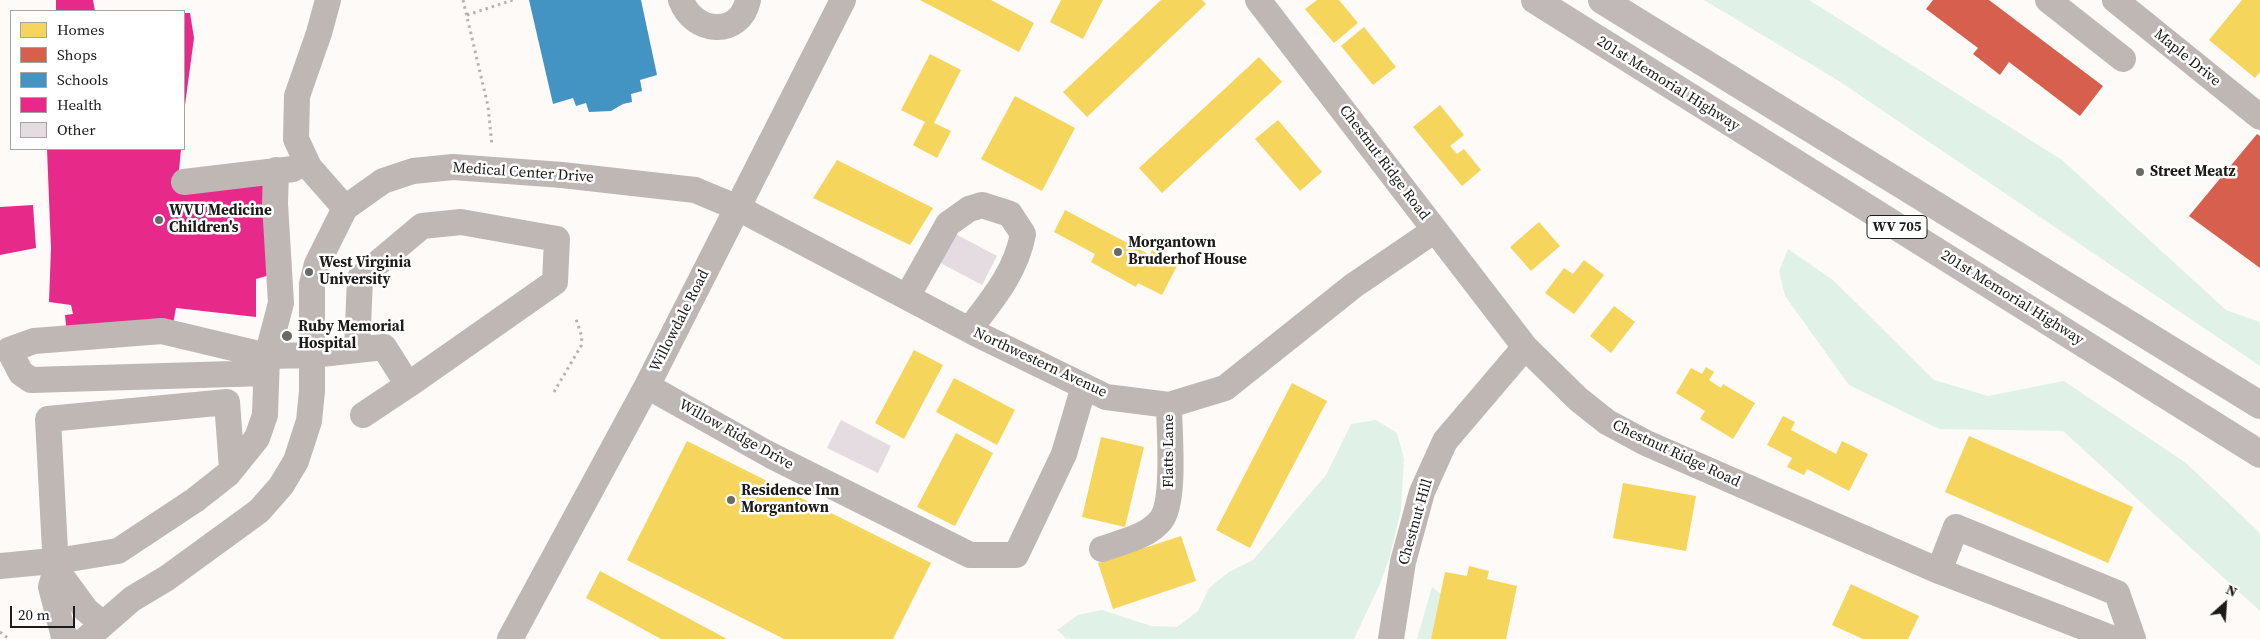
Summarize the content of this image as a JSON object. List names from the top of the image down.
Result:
{
  "streets": {
    "main road": ["201st Memorial Highway", "WV 705"],
    "street": [
      "Maple Drive",
      "Chestnut Ridge Road",
      "Medical Center Drive",
      "Willowdale Road",
      "Northwestern Avenue",
      "Willow Ridge Drive",
      "Flatts Lane",
      "Chestnut Hill"
    ]
  },
  "crossings": [
    ["Chestnut Ridge Road", "Northwestern Avenue"],
    ["Chestnut Ridge Road", "Chestnut Hill"],
    ["Medical Center Drive", "Willowdale Road"],
    ["Medical Center Drive", "Northwestern Avenue"],
    ["Willowdale Road", "Northwestern Avenue"],
    ["Willowdale Road", "Willow Ridge Drive"],
    ["Northwestern Avenue", "Willow Ridge Drive"],
    ["Northwestern Avenue", "Flatts Lane"]
  ],
  "places": [
    "Street Meatz",
    "WVU Medicine Children's",
    "Morgantown Bruderhof House",
    "West Virginia University",
    "Ruby Memorial Hospital",
    "Residence Inn Morgantown"
  ],
  "legend": [
    "Homes",
    "Shops",
    "Schools",
    "Health",
    "Other"
  ],
  "scale_bar": "20 m",
  "north": "top right"
}
